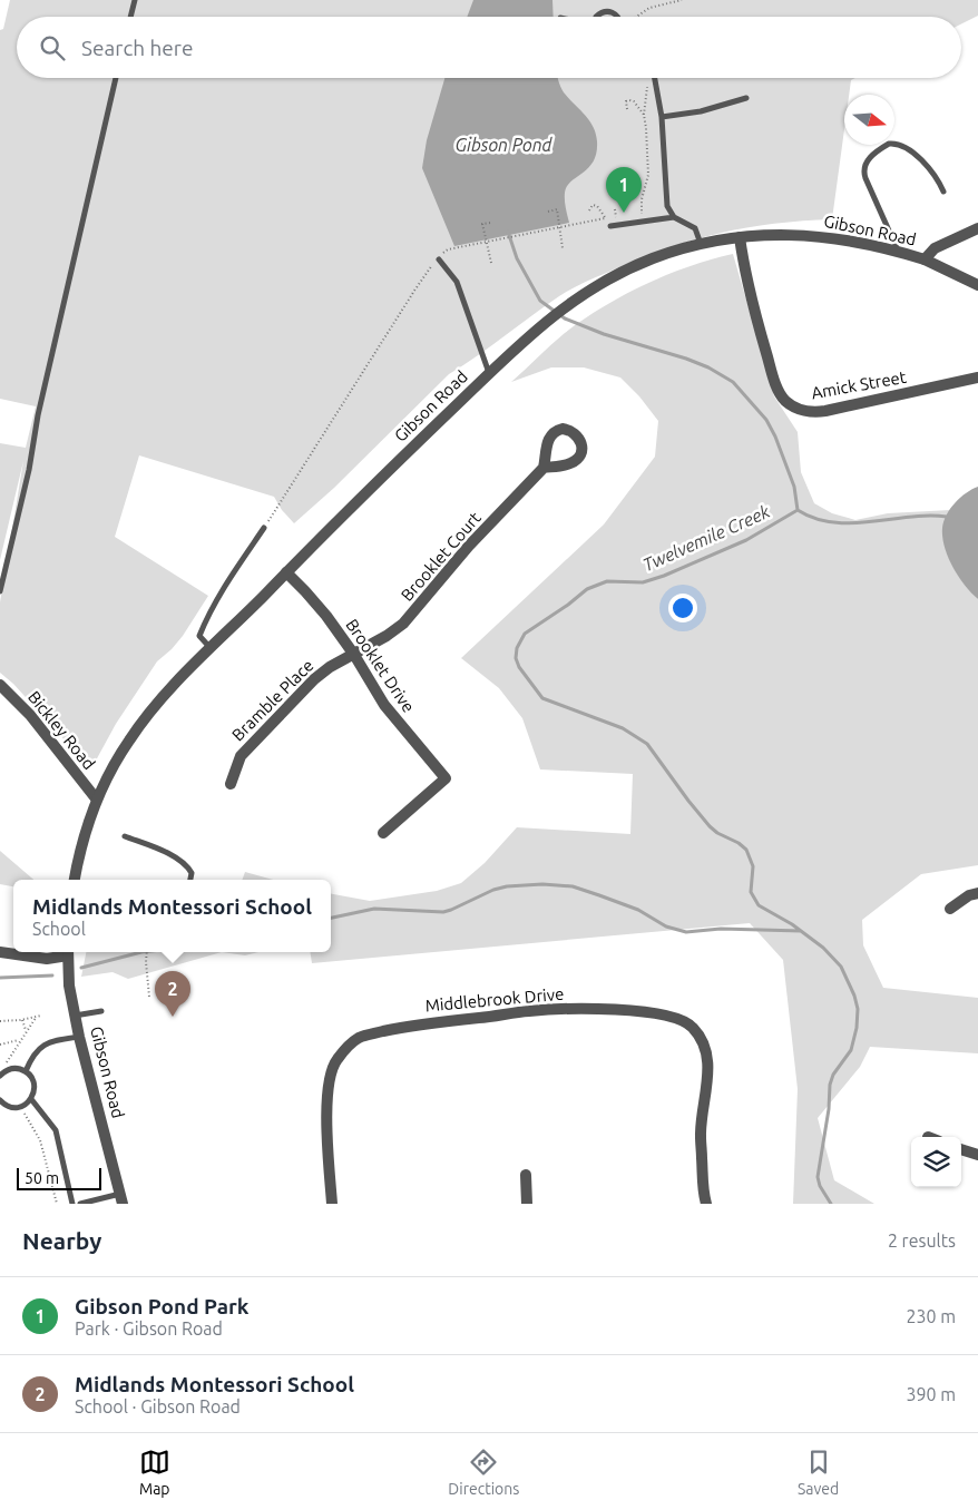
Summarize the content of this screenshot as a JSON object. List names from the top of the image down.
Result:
{
  "streets": {
    "street": [
      "Gibson Road",
      "Amick Street",
      "Brooklet Court",
      "Brooklet Drive",
      "Bramble Place",
      "Bickley Road",
      "Middlebrook Drive"
    ]
  },
  "crossings": [
    ["Gibson Road", "Amick Street"],
    ["Gibson Road", "Brooklet Drive"],
    ["Gibson Road", "Bickley Road"],
    ["Brooklet Court", "Brooklet Drive"],
    ["Brooklet Court", "Bramble Place"],
    ["Brooklet Drive", "Bramble Place"]
  ],
  "water": ["Gibson Pond", "Twelvemile Creek"],
  "scale_bar": "50 m",
  "north": "right",
  "page": {
    "search": "Search here",
    "pins": ["1", "2"],
    "popup": ["Midlands Montessori School", "School"],
    "scale": "50 m",
    "heading": ["Nearby", "2 results"],
    "list": [
      {
        "mark": "1",
        "name": "Gibson Pond Park",
        "note": "Park · Gibson Road",
        "value": "230 m"
      },
      {
        "mark": "2",
        "name": "Midlands Montessori School",
        "note": "School · Gibson Road",
        "value": "390 m"
      }
    ],
    "nav": ["Map", "Directions", "Saved"]
  }
}
